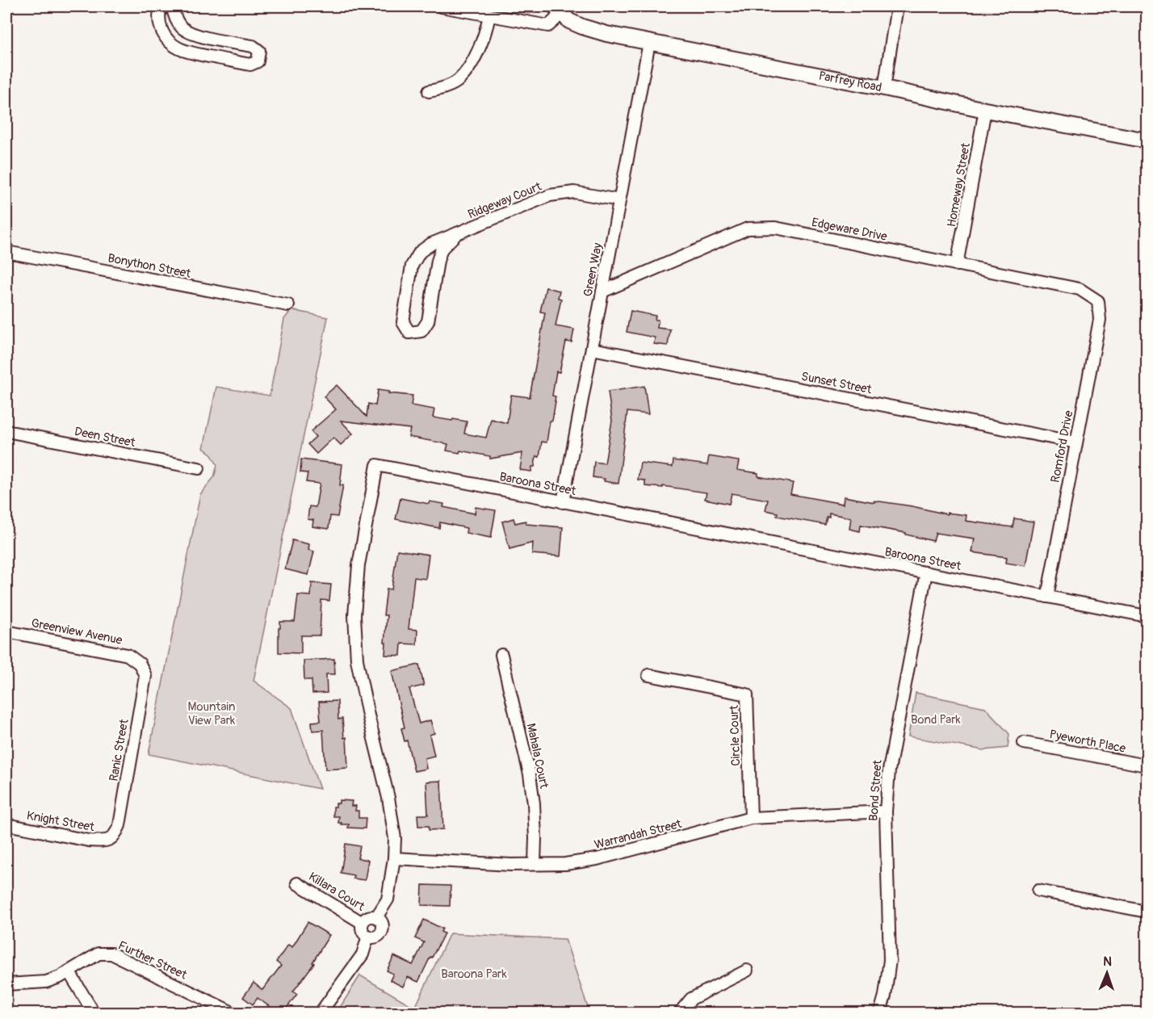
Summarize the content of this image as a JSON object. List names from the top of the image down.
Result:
{
  "streets": {
    "main road": ["Parfrey Road"],
    "street": [
      "Homeway Street",
      "Ridgeway Court",
      "Edgeware Drive",
      "Bonython Street",
      "Green Way",
      "Sunset Street",
      "Deen Street",
      "Romford Drive",
      "Baroona Street",
      "Greenview Avenue",
      "Circle Court",
      "Pyeworth Place",
      "Ranic Street",
      "Mahala Court",
      "Bond Street",
      "Knight Street",
      "Warrandah Street",
      "Killara Court",
      "Further Street"
    ]
  },
  "crossings": [
    ["Parfrey Road", "Homeway Street"],
    ["Parfrey Road", "Green Way"],
    ["Homeway Street", "Edgeware Drive"],
    ["Ridgeway Court", "Green Way"],
    ["Edgeware Drive", "Green Way"],
    ["Edgeware Drive", "Romford Drive"],
    ["Green Way", "Sunset Street"],
    ["Green Way", "Baroona Street"],
    ["Sunset Street", "Romford Drive"],
    ["Romford Drive", "Baroona Street"],
    ["Baroona Street", "Bond Street"],
    ["Baroona Street", "Warrandah Street"],
    ["Baroona Street", "Killara Court"],
    ["Greenview Avenue", "Ranic Street"],
    ["Circle Court", "Warrandah Street"],
    ["Ranic Street", "Knight Street"],
    ["Mahala Court", "Warrandah Street"],
    ["Bond Street", "Warrandah Street"]
  ],
  "parks": ["Mountain View Park", "Bond Park", "Baroona Park"],
  "north": "top"
}
